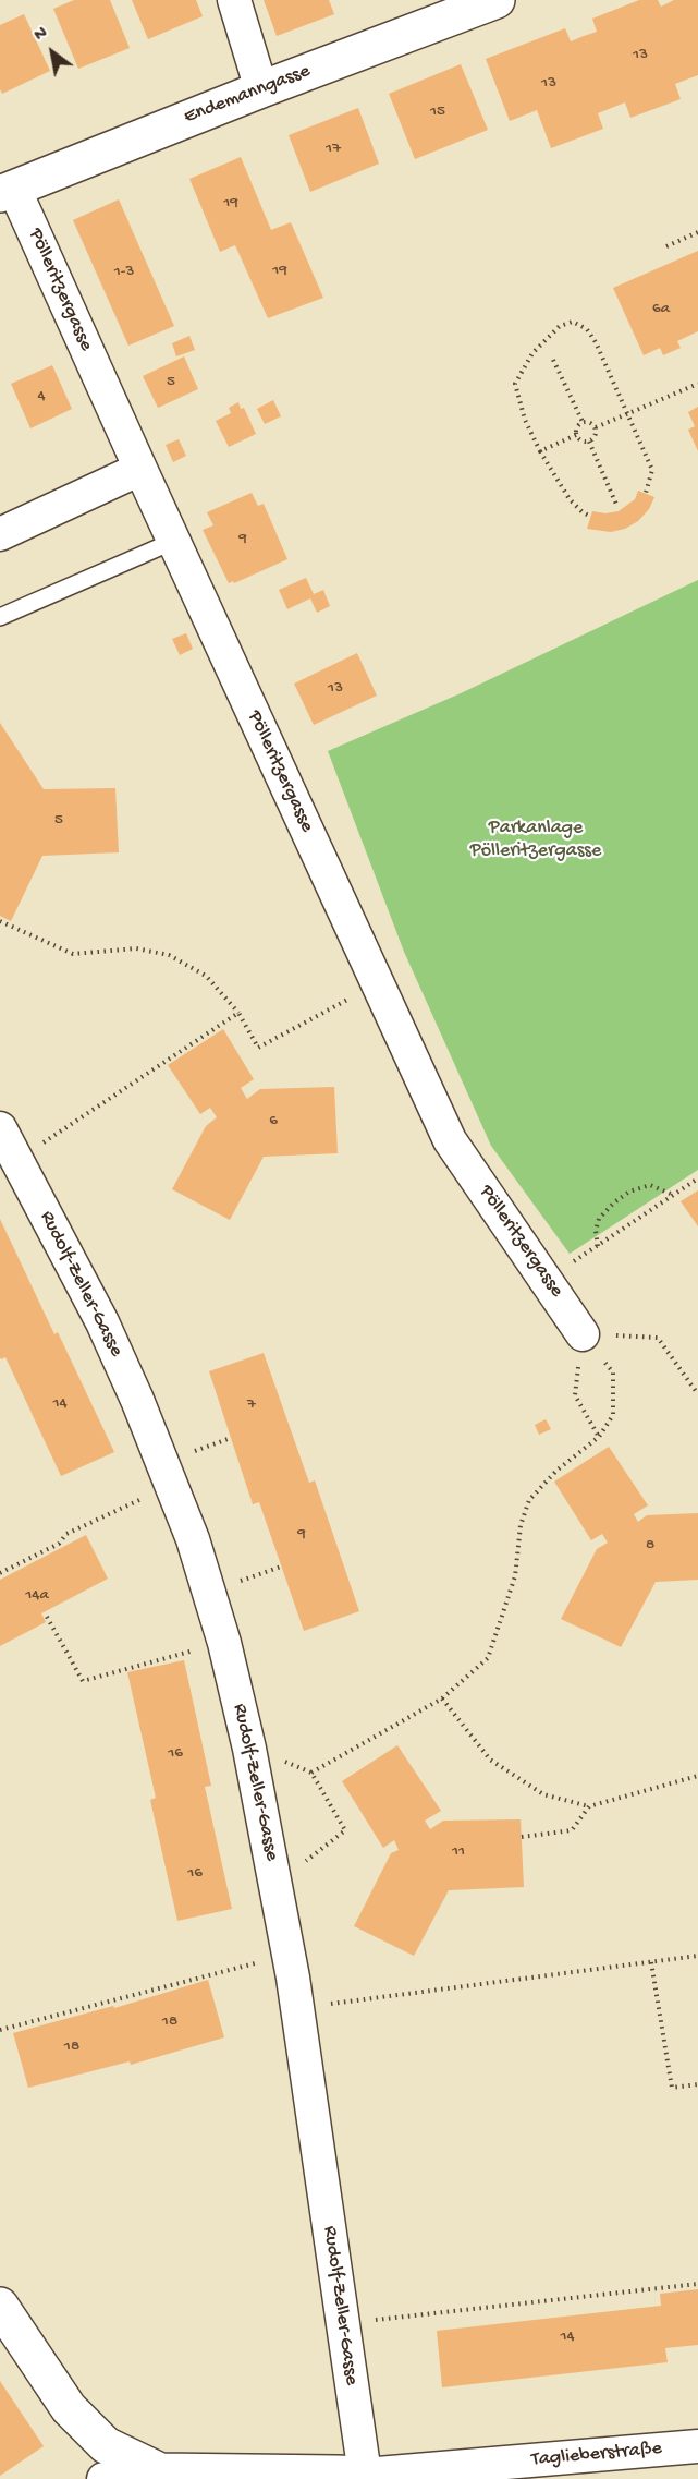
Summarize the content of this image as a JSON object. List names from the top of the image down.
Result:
{
  "streets": {
    "street": [
      "Endemanngasse",
      "Pölleritzergasse",
      "Rudolf-Zeller-Gasse",
      "Taglieberstraße"
    ]
  },
  "crossings": [
    ["Endemanngasse", "Pölleritzergasse"],
    ["Rudolf-Zeller-Gasse", "Taglieberstraße"]
  ],
  "parks": ["Parkanlage Pölleritzergasse"],
  "house_numbers": [
    "13",
    "13",
    "15",
    "17",
    "19",
    "19",
    "1-3",
    "6a",
    "5",
    "4",
    "9",
    "13",
    "5",
    "6",
    "14",
    "7",
    "9",
    "8",
    "14a",
    "16",
    "11",
    "16",
    "18",
    "18",
    "14"
  ],
  "north": "top left"
}
